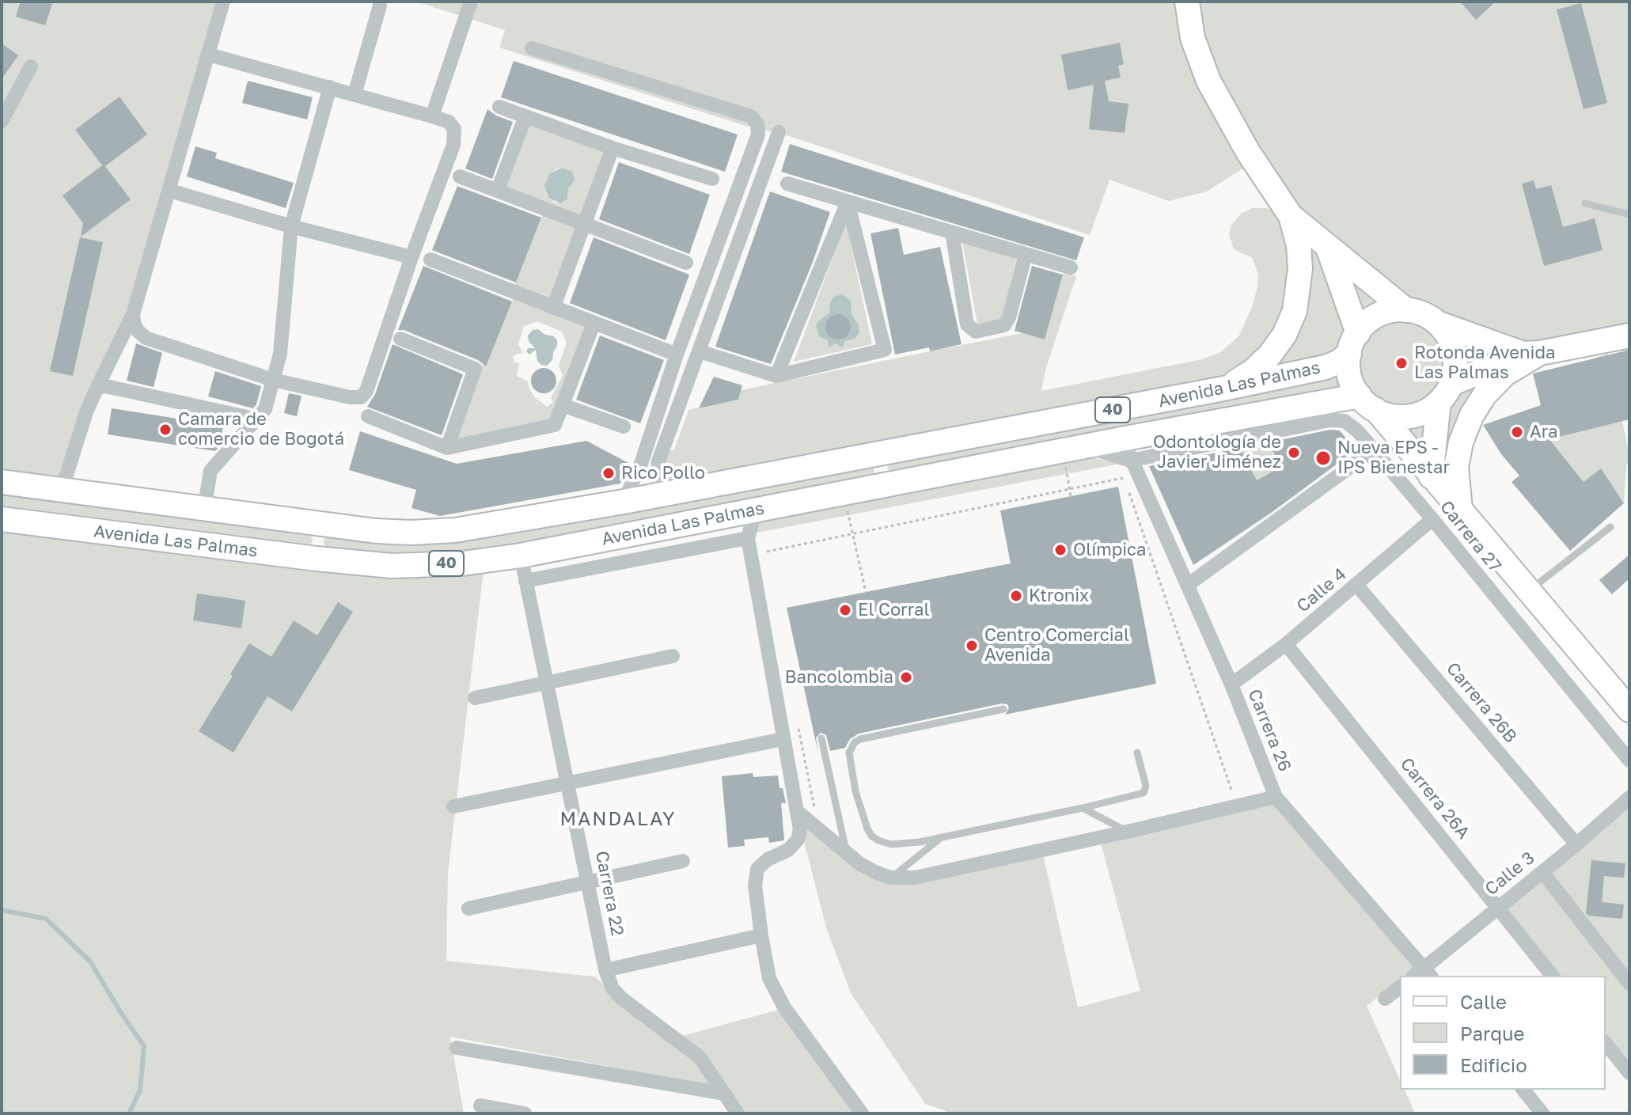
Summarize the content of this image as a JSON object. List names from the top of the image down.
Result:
{
  "streets": {
    "main road": ["Avenida Las Palmas", "40"],
    "street": [
      "Carrera 27",
      "Calle 4",
      "Carrera 26B",
      "Carrera 26",
      "Carrera 26A",
      "Calle 3",
      "Carrera 22"
    ]
  },
  "crossings": [
    ["Avenida Las Palmas", "40"],
    ["Avenida Las Palmas", "Carrera 27"],
    ["Avenida Las Palmas", "Carrera 26"],
    ["Avenida Las Palmas", "Carrera 22"],
    ["Carrera 27", "Calle 4"],
    ["Carrera 27", "Carrera 26"],
    ["Calle 4", "Carrera 26B"],
    ["Calle 4", "Carrera 26"],
    ["Calle 4", "Carrera 26A"],
    ["Carrera 26B", "Calle 3"],
    ["Carrera 26", "Calle 3"],
    ["Carrera 26A", "Calle 3"]
  ],
  "districts": ["MANDALAY"],
  "places": [
    "Rotonda Avenida Las Palmas",
    "Camara de comercio de Bogotá",
    "Ara",
    "Odontología de Javier Jiménez",
    "Nueva EPS - IPS Bienestar",
    "Rico Pollo",
    "Olímpica",
    "Ktronix",
    "El Corral",
    "Centro Comercial Avenida",
    "Bancolombia"
  ],
  "legend": ["Calle", "Parque", "Edificio"]
}
